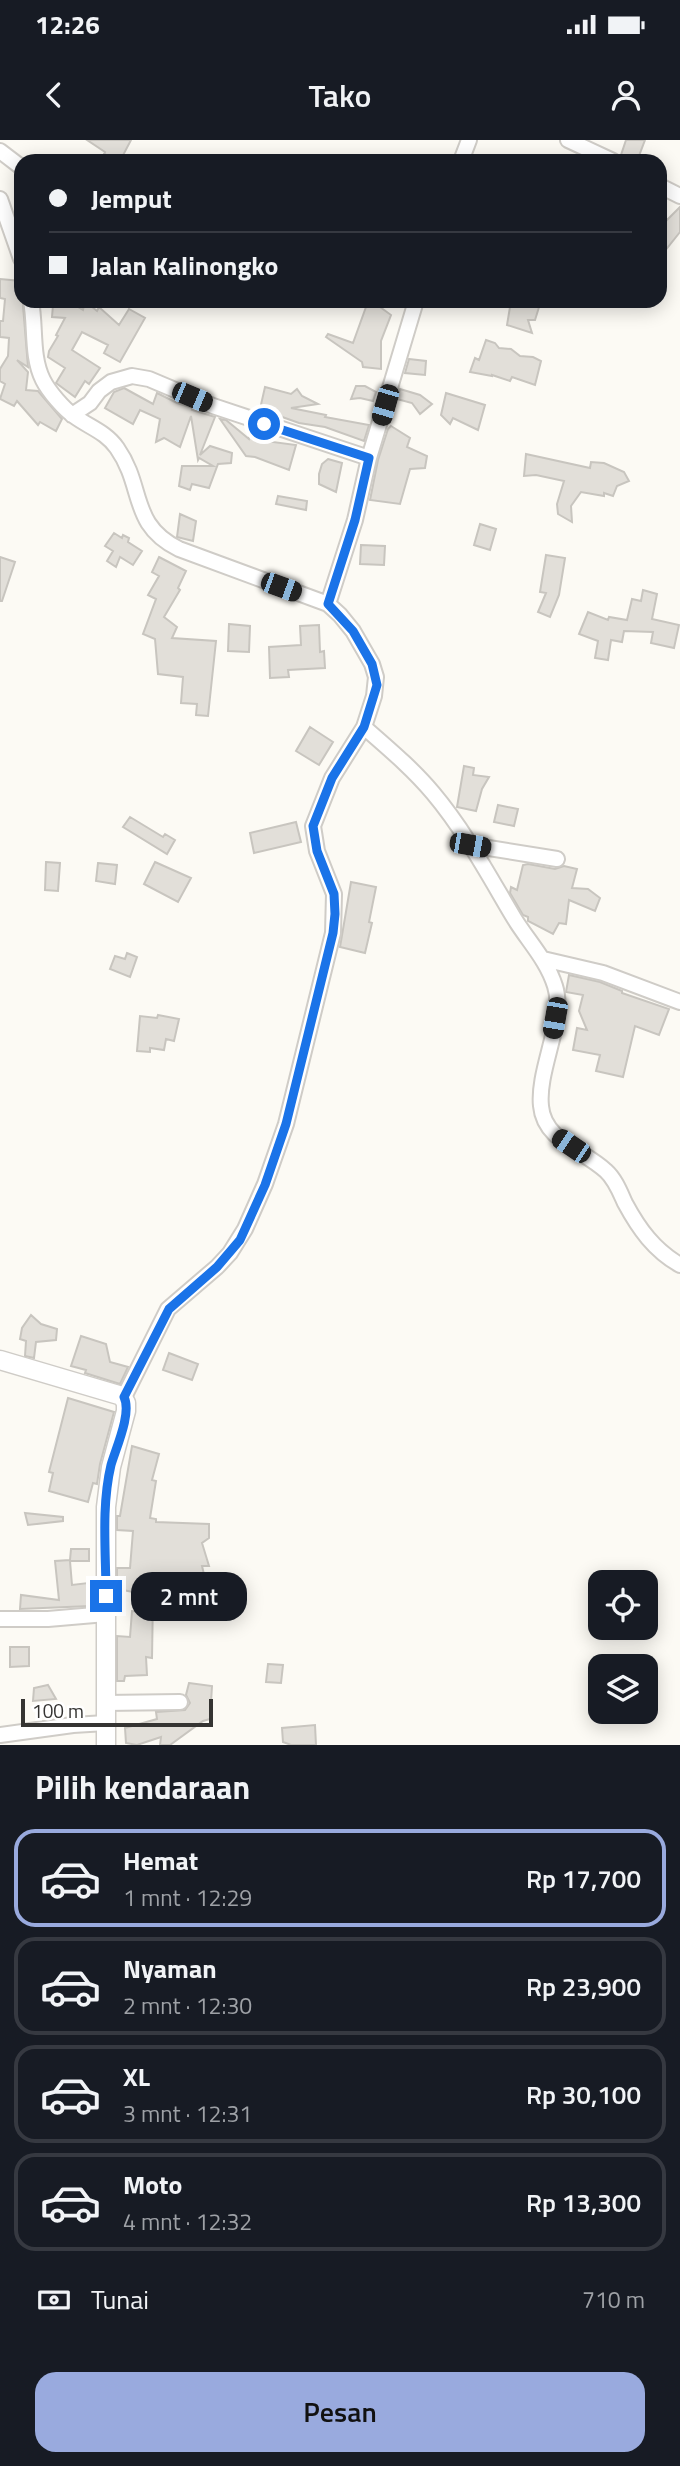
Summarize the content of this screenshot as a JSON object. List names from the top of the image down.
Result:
{
  "scale_bar": "100 m",
  "page": {
    "status": "12:26",
    "header": "Tako",
    "banner": ["Jemput", "Jalan Kalinongko"],
    "bubble": "2 mnt",
    "scale": "100 m",
    "heading": "Pilih kendaraan",
    "list": [
      {
        "name": "Hemat",
        "note": "1 mnt · 12:29",
        "value": "Rp 17,700"
      },
      {
        "name": "Nyaman",
        "note": "2 mnt · 12:30",
        "value": "Rp 23,900"
      },
      {
        "name": "XL",
        "note": "3 mnt · 12:31",
        "value": "Rp 30,100"
      },
      {
        "name": "Moto",
        "note": "4 mnt · 12:32",
        "value": "Rp 13,300"
      }
    ],
    "pay": ["Tunai", "710 m"],
    "buttons": "Pesan"
  }
}
